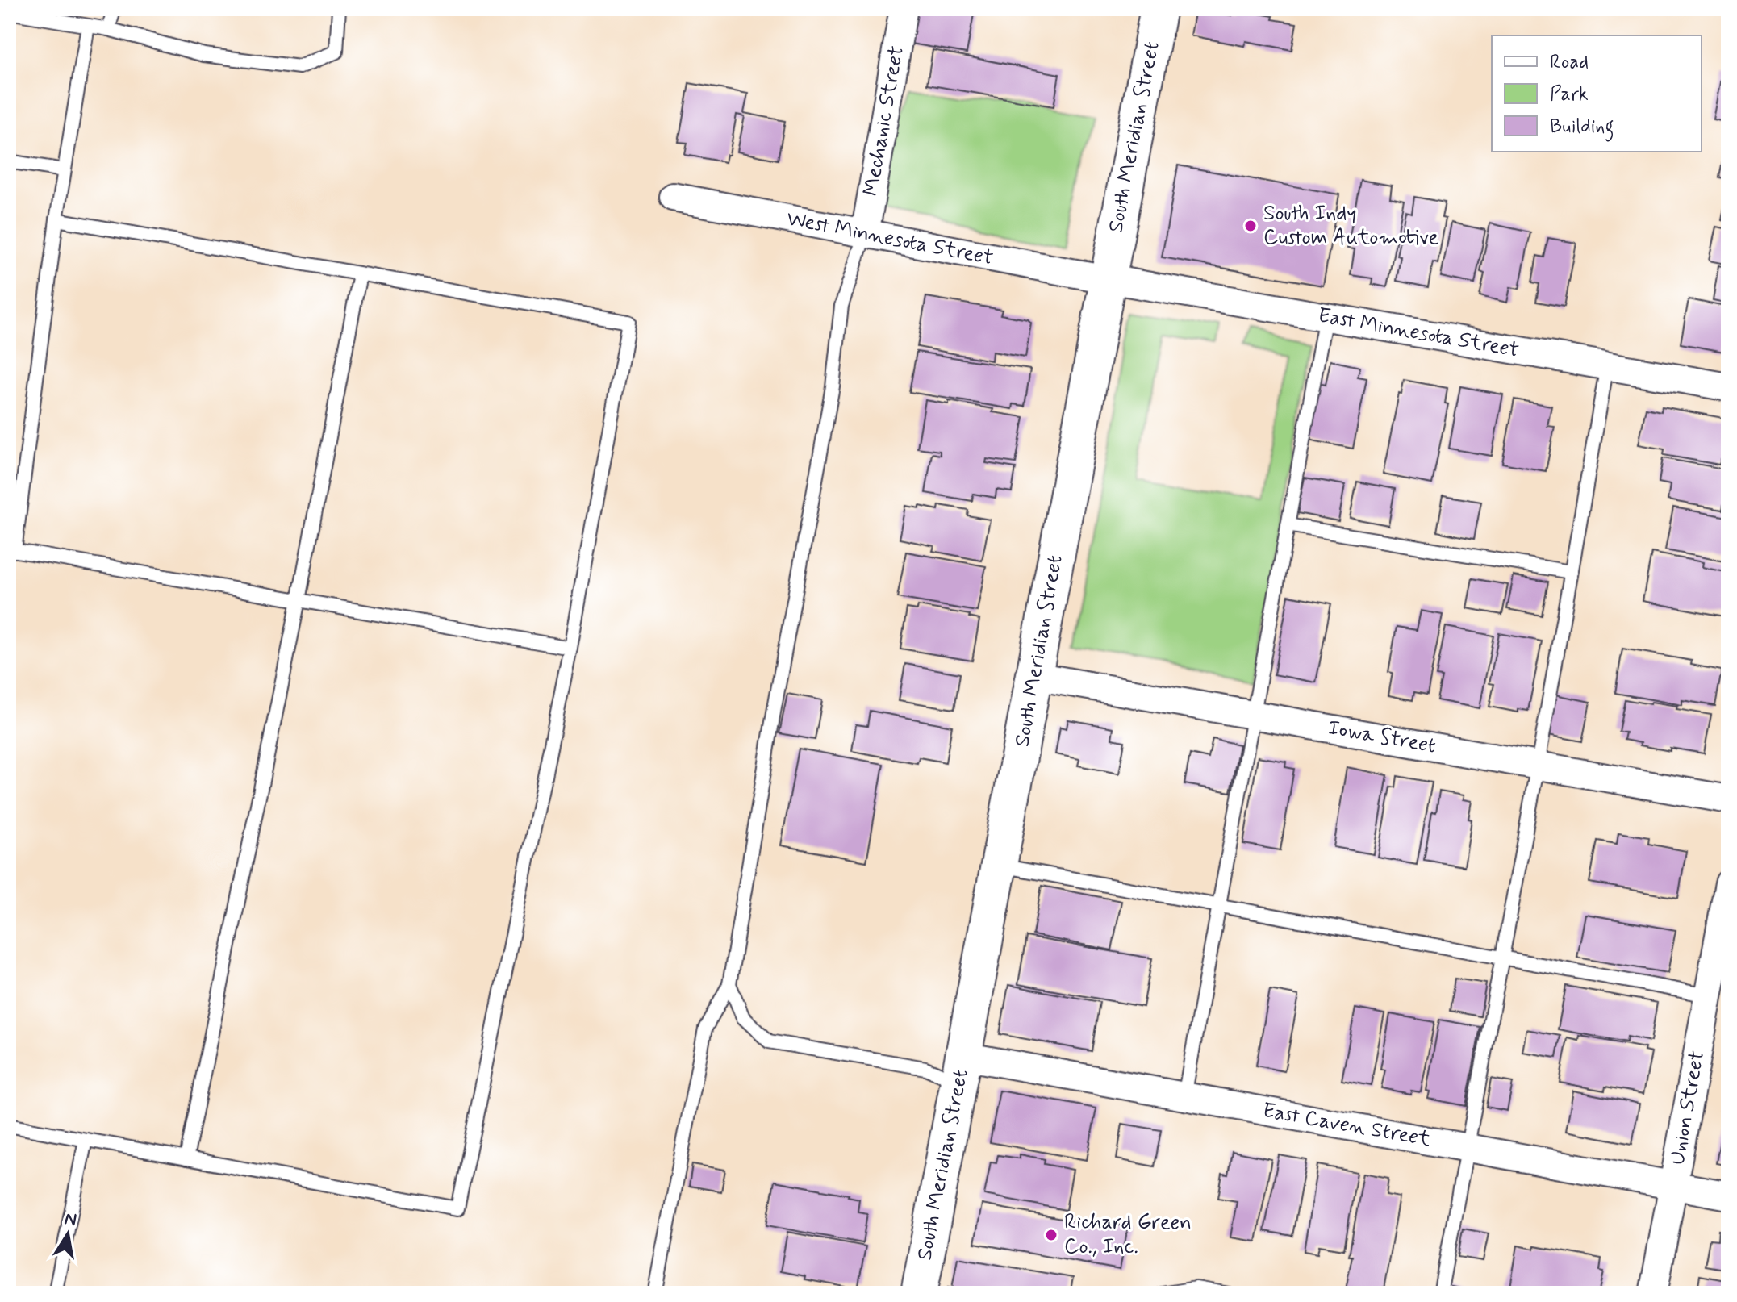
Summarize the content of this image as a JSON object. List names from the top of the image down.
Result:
{
  "streets": {
    "main road": ["South Meridian Street"],
    "street": [
      "Mechanic Street",
      "West Minnesota Street",
      "East Minnesota Street",
      "Iowa Street",
      "Union Street",
      "East Caven Street"
    ]
  },
  "crossings": [
    ["Mechanic Street", "West Minnesota Street"],
    ["South Meridian Street", "West Minnesota Street"],
    ["South Meridian Street", "East Minnesota Street"],
    ["South Meridian Street", "Iowa Street"],
    ["South Meridian Street", "East Caven Street"],
    ["West Minnesota Street", "East Minnesota Street"],
    ["Union Street", "East Caven Street"]
  ],
  "places": ["South Indy Custom Automotive", "Richard Green Co., Inc."],
  "legend": ["Road", "Park", "Building"],
  "north": "top"
}
